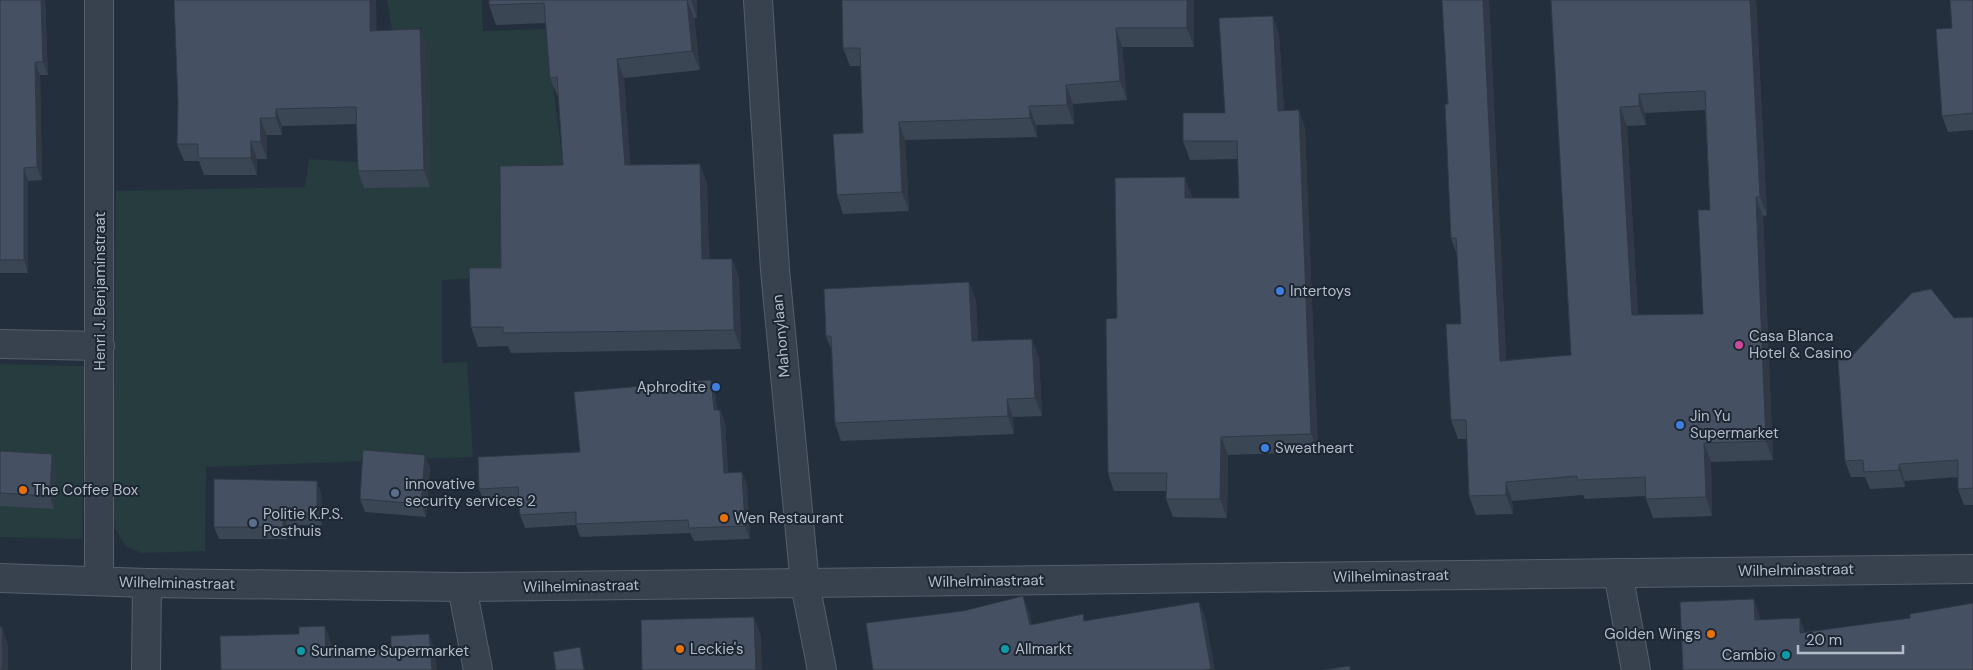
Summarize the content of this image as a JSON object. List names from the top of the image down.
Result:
{
  "streets": {
    "street": ["Henri J. Benjaminstraat", "Mahonylaan", "Wilhelminastraat"]
  },
  "crossings": [
    ["Henri J. Benjaminstraat", "Wilhelminastraat"],
    ["Mahonylaan", "Wilhelminastraat"]
  ],
  "places": [
    "Intertoys",
    "Casa Blanca Hotel & Casino",
    "Aphrodite",
    "Jin Yu Supermarket",
    "Sweatheart",
    "The Coffee Box",
    "innovative security services 2",
    "Wen Restaurant",
    "Politie K.P.S. Posthuis",
    "Golden Wings",
    "Leckie's",
    "Allmarkt",
    "Suriname Supermarket",
    "Cambio"
  ],
  "scale_bar": "20 m"
}
